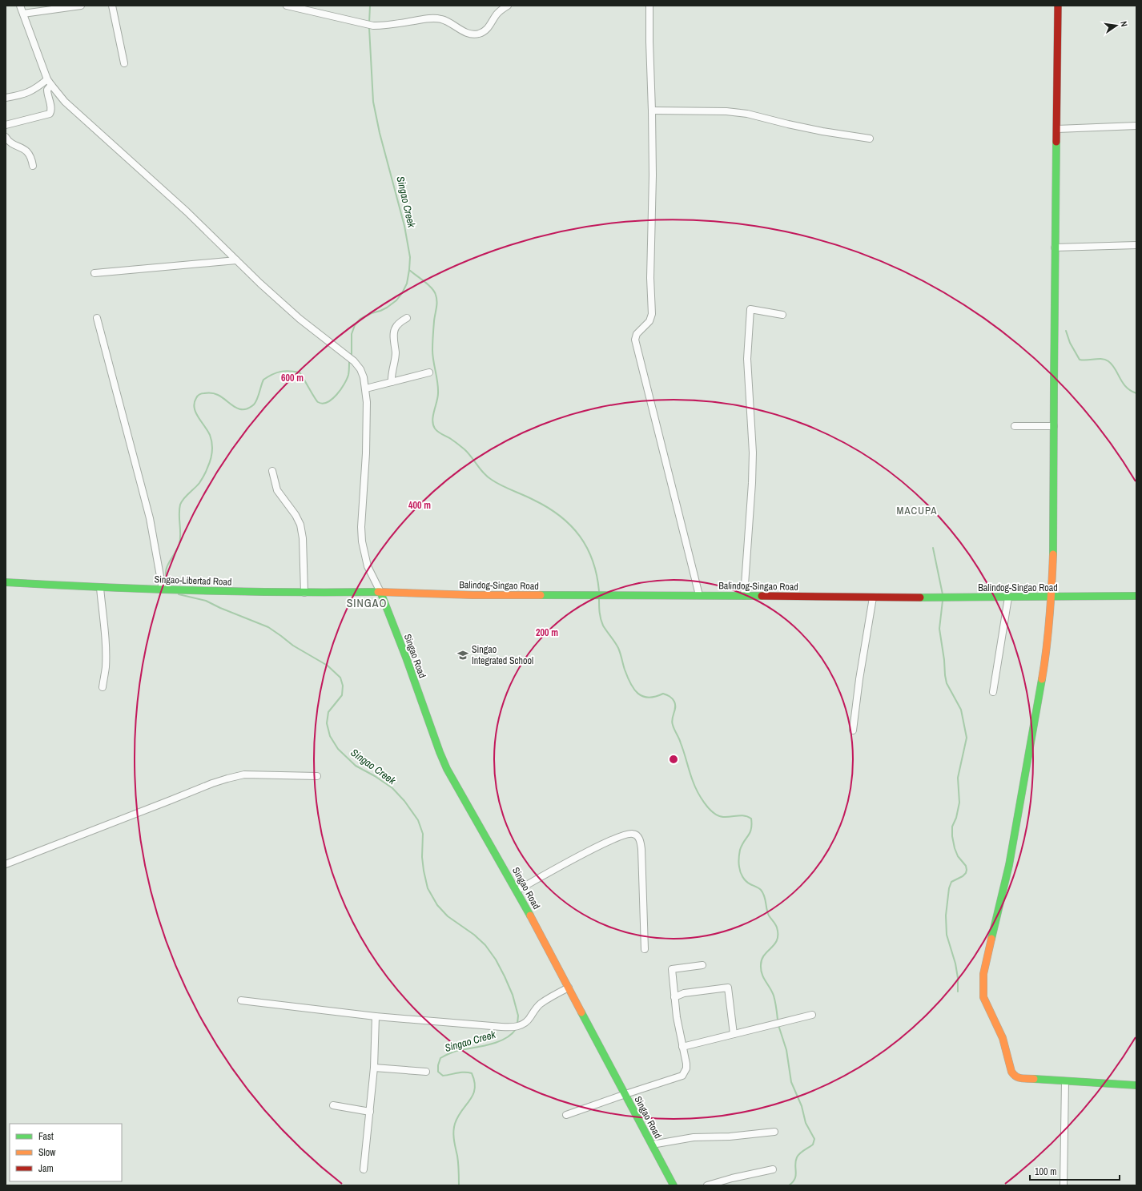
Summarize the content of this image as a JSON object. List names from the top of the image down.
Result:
{
  "streets": {
    "street": ["Singao-Libertad Road", "Balindog-Singao Road", "Singao Road"]
  },
  "crossings": [
    ["Singao-Libertad Road", "Balindog-Singao Road"],
    ["Singao-Libertad Road", "Singao Road"],
    ["Balindog-Singao Road", "Singao Road"]
  ],
  "districts": ["MACUPA", "SINGAO"],
  "water": ["Singao Creek"],
  "places": {
    "school or university": ["Singao Integrated School"]
  },
  "legend": ["Fast", "Slow", "Jam"],
  "scale_bar": "100 m",
  "north": "right",
  "rings": ["600 m", "400 m", "200 m"]
}
